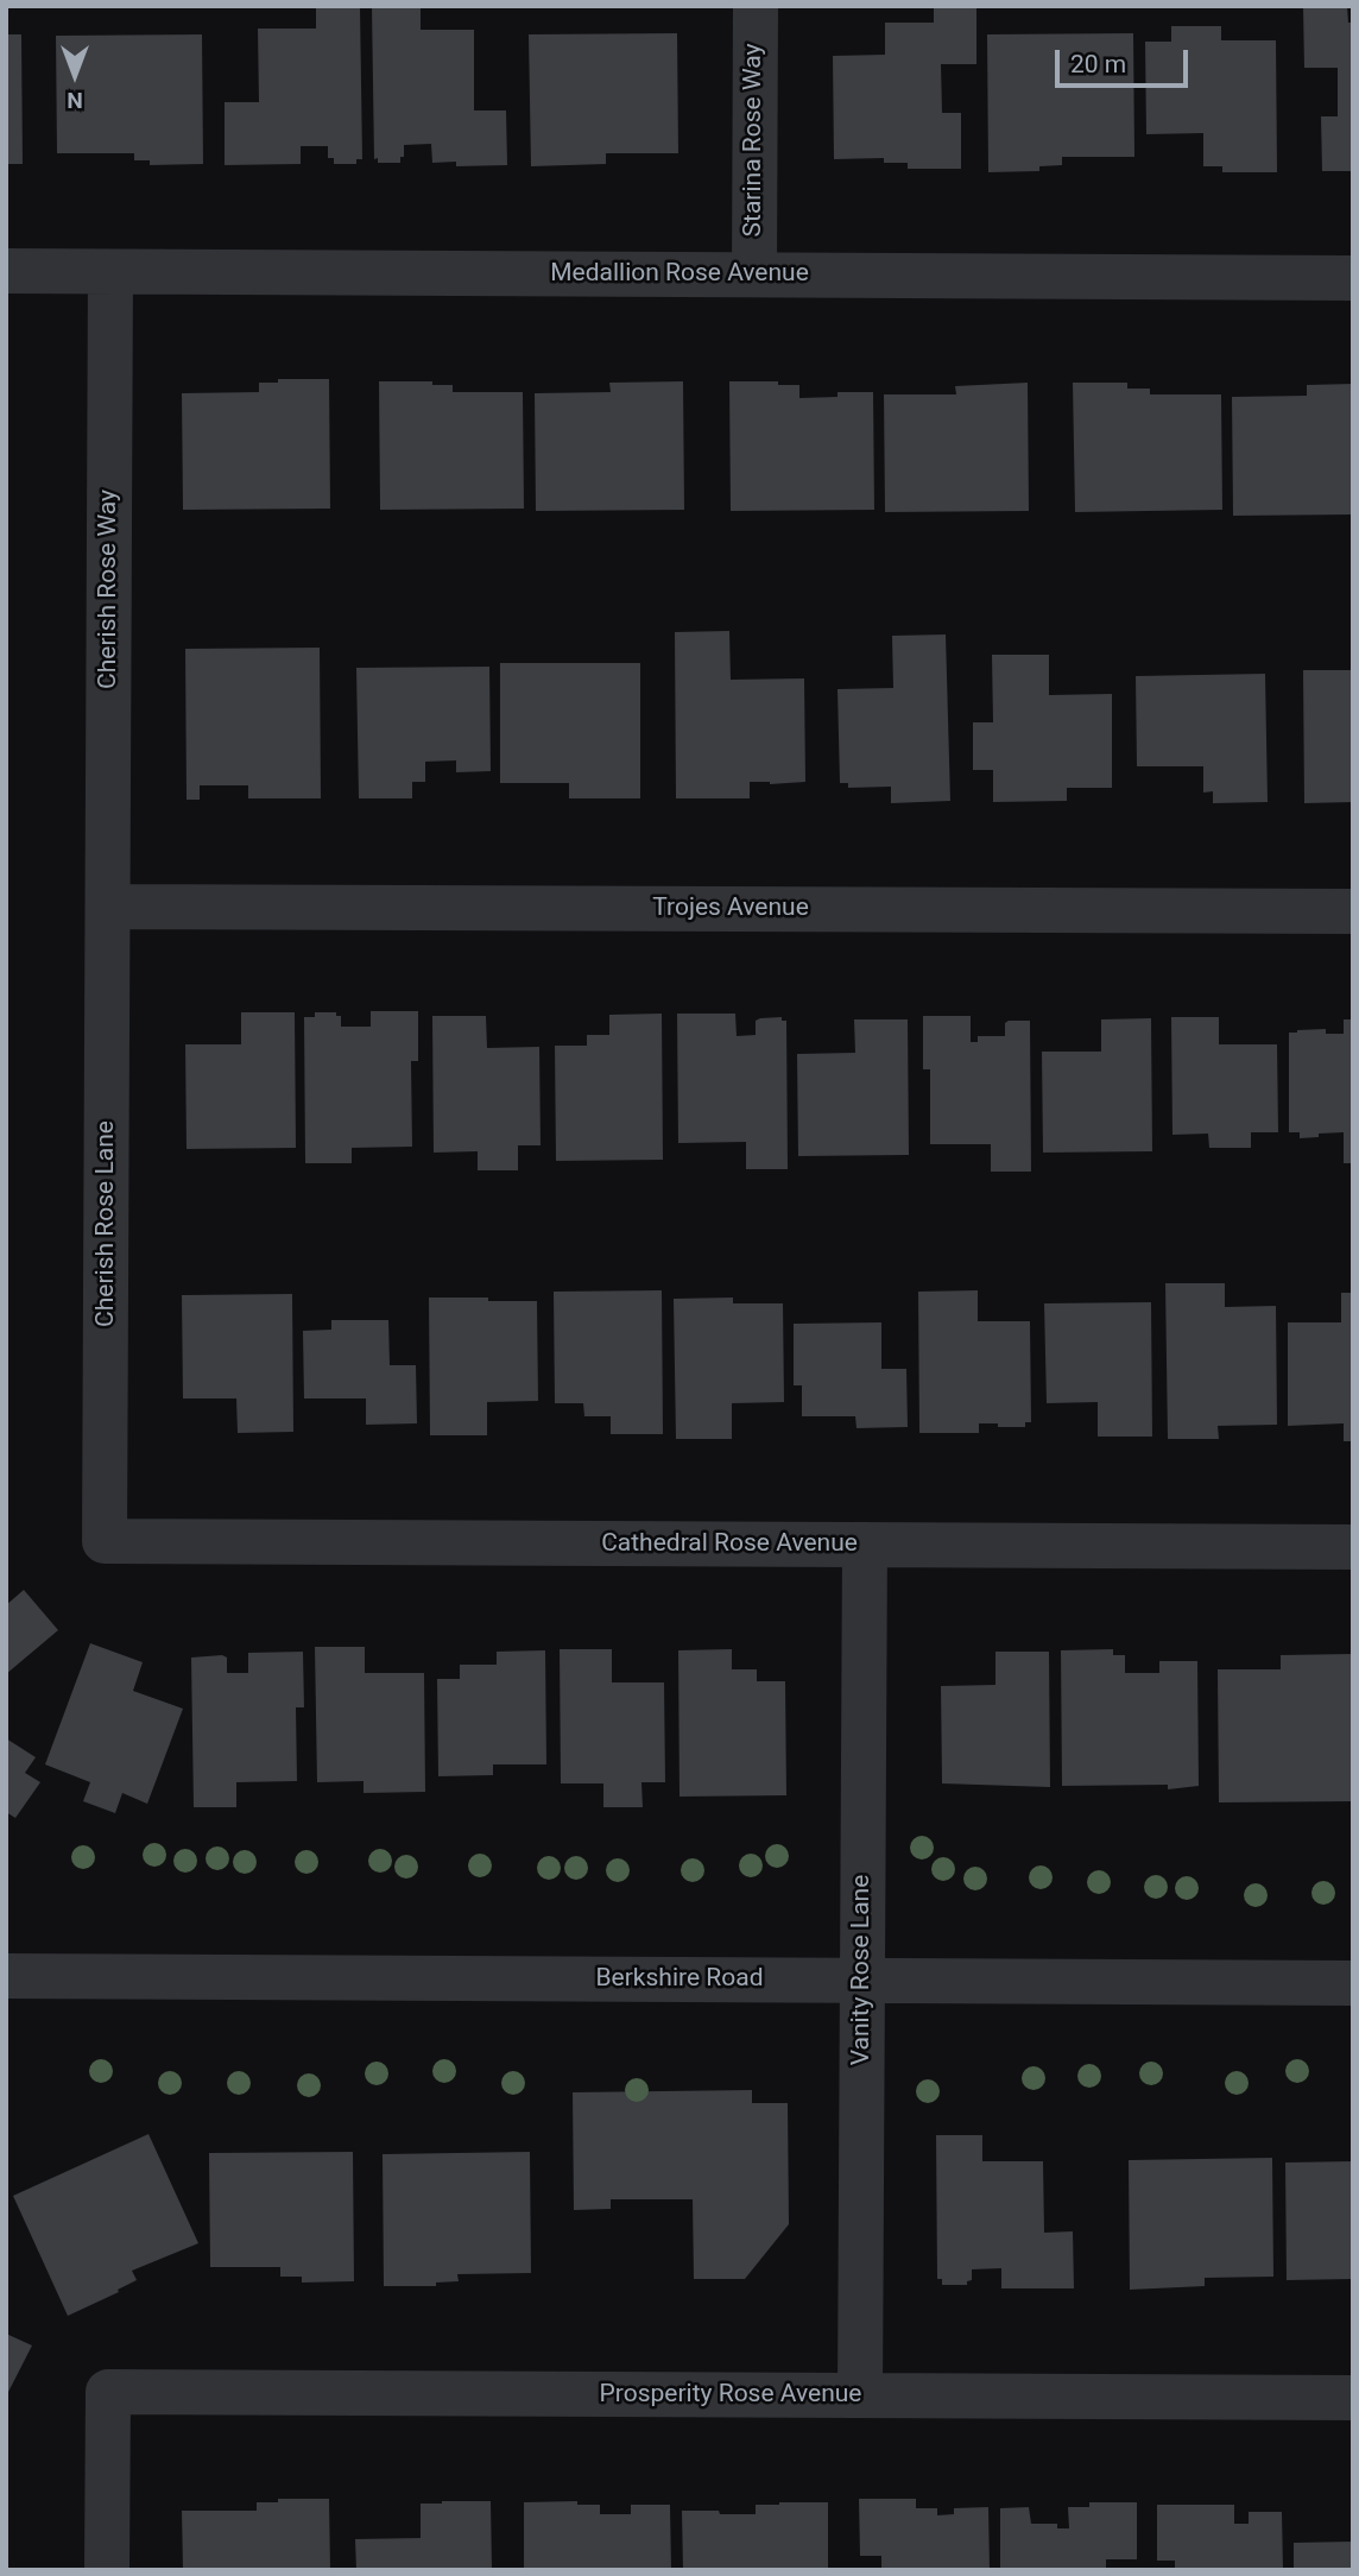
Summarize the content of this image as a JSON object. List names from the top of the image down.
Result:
{
  "streets": {
    "street": [
      "Starina Rose Way",
      "Medallion Rose Avenue",
      "Cherish Rose Way",
      "Trojes Avenue",
      "Cherish Rose Lane",
      "Cathedral Rose Avenue",
      "Vanity Rose Lane",
      "Berkshire Road",
      "Prosperity Rose Avenue"
    ]
  },
  "crossings": [
    ["Starina Rose Way", "Medallion Rose Avenue"],
    ["Medallion Rose Avenue", "Cherish Rose Way"],
    ["Cherish Rose Way", "Trojes Avenue"],
    ["Cherish Rose Way", "Cherish Rose Lane"],
    ["Trojes Avenue", "Cherish Rose Lane"],
    ["Cherish Rose Lane", "Cathedral Rose Avenue"],
    ["Cathedral Rose Avenue", "Vanity Rose Lane"],
    ["Vanity Rose Lane", "Berkshire Road"],
    ["Vanity Rose Lane", "Prosperity Rose Avenue"]
  ],
  "scale_bar": "20 m",
  "north": "bottom"
}
